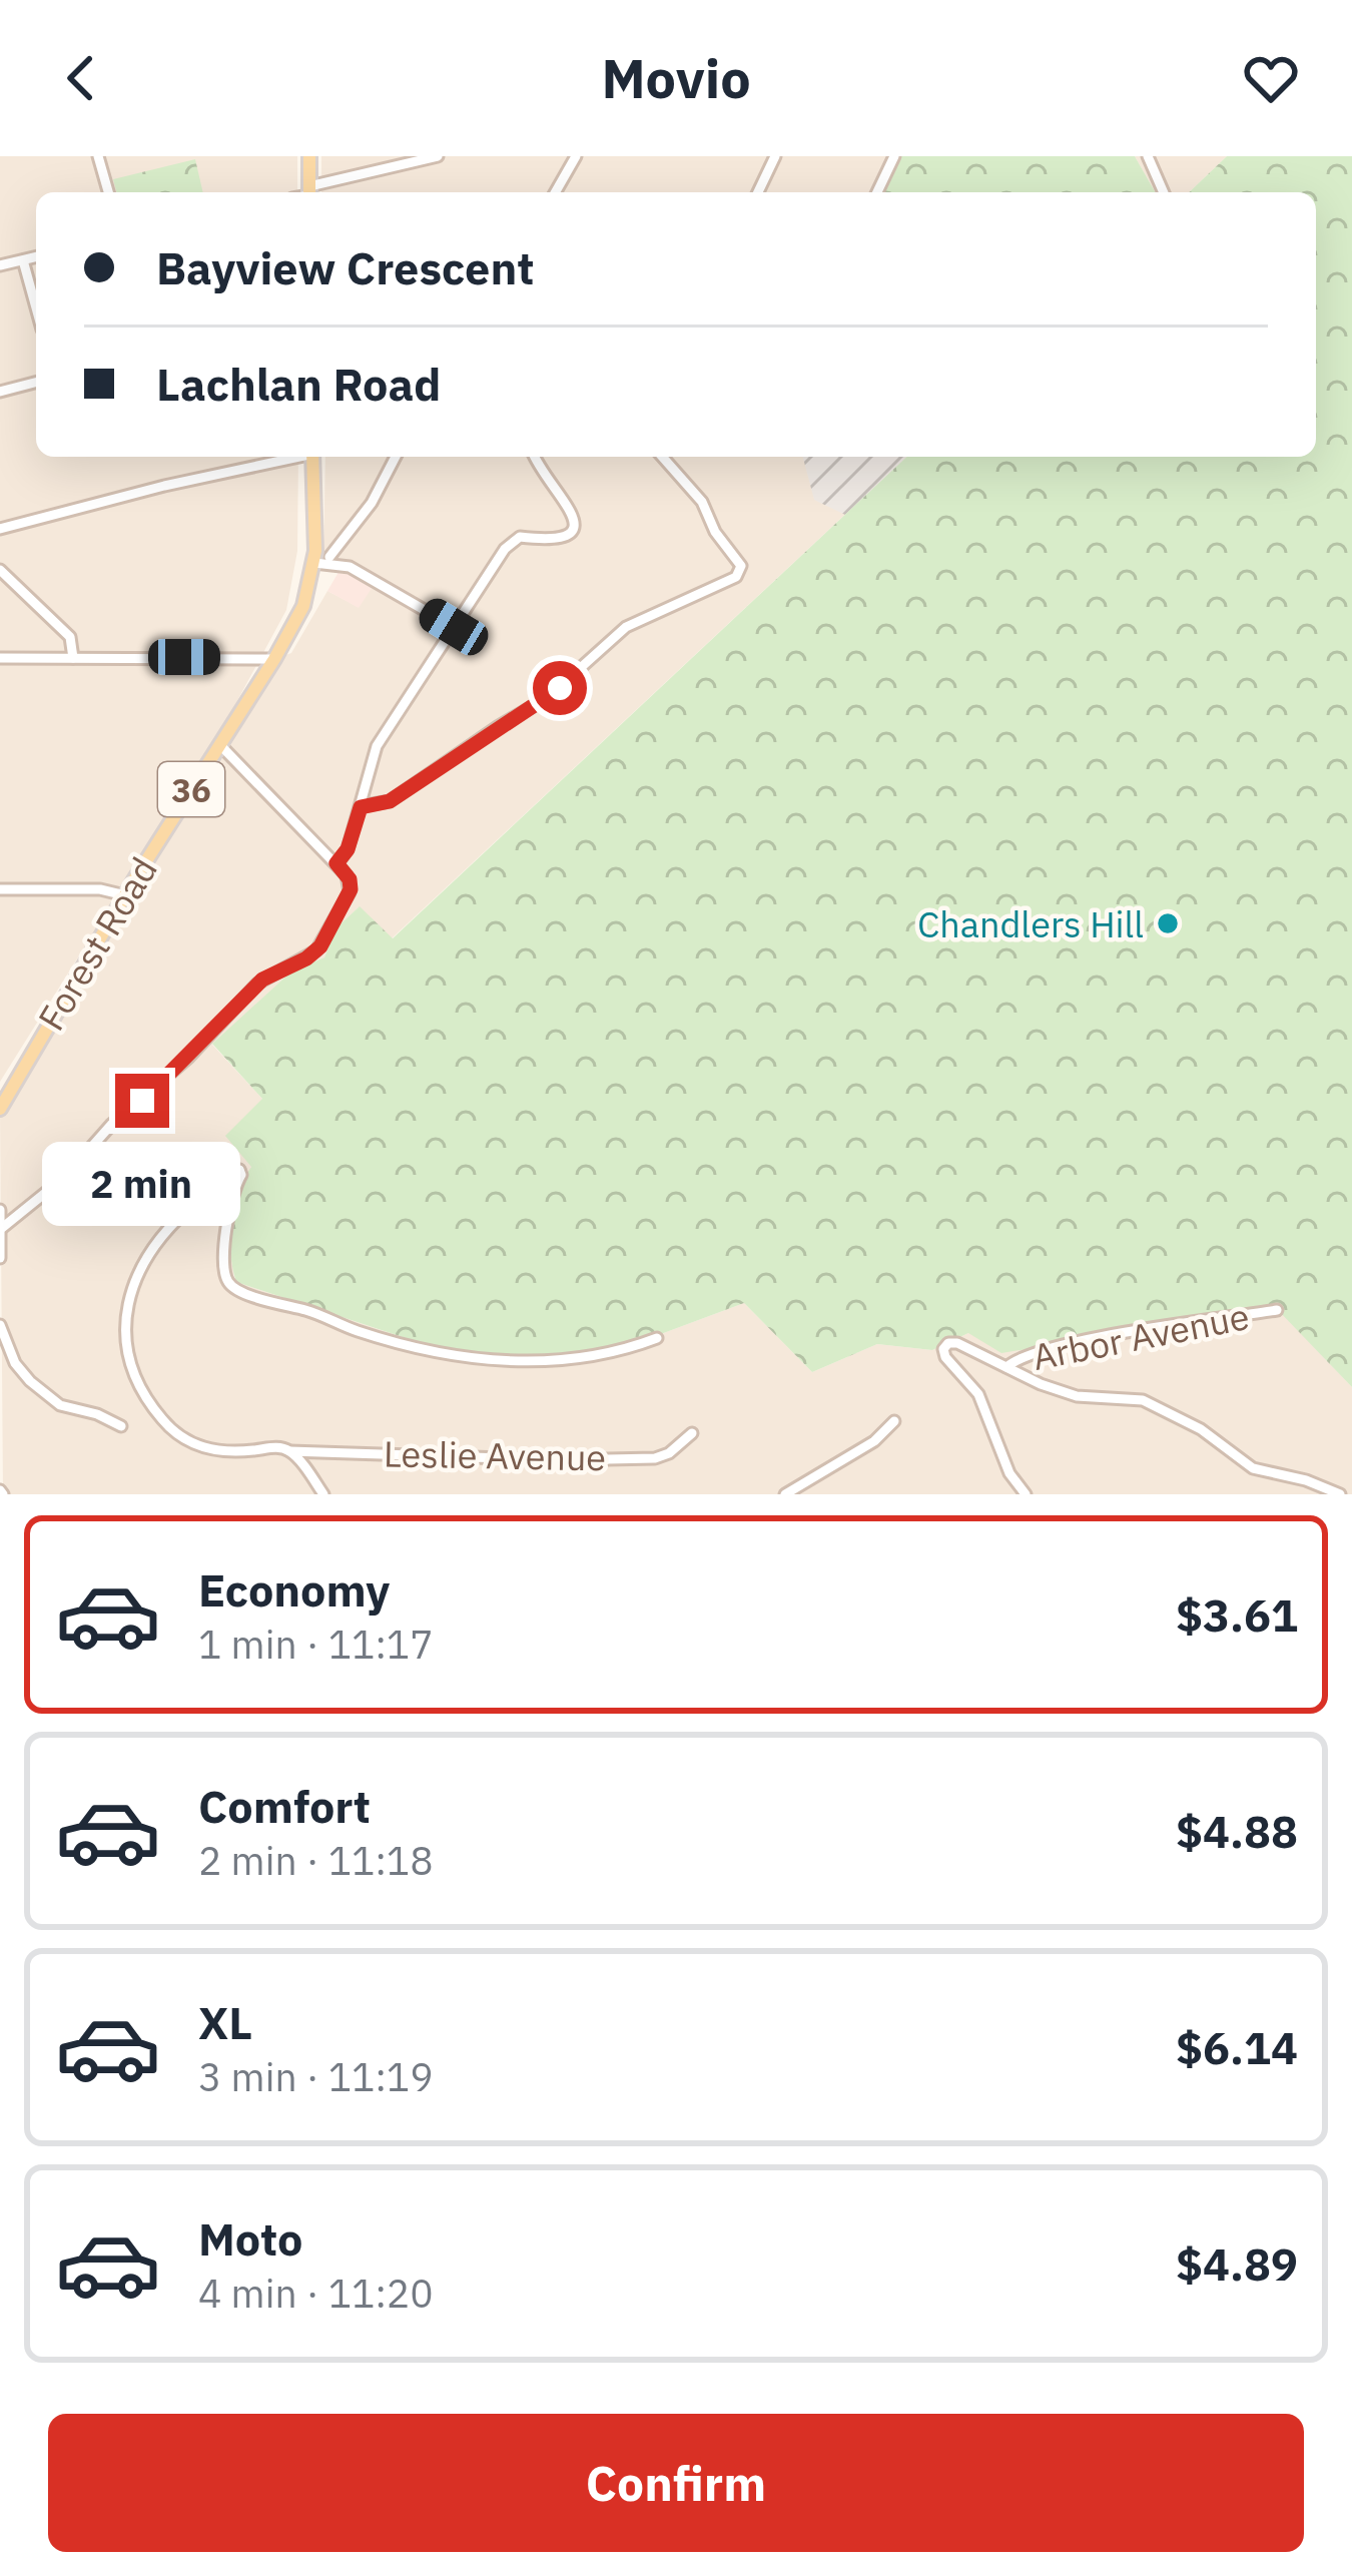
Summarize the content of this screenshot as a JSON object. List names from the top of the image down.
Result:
{
  "streets": {
    "main road": ["36", "Forest Road"],
    "street": ["Arbor Avenue", "Leslie Avenue"]
  },
  "places": ["Chandlers Hill"],
  "page": {
    "header": "Movio",
    "banner": ["Bayview Crescent", "Lachlan Road"],
    "bubble": "2 min",
    "list": [
      {
        "name": "Economy",
        "note": "1 min · 11:17",
        "value": "$3.61"
      },
      {
        "name": "Comfort",
        "note": "2 min · 11:18",
        "value": "$4.88"
      },
      {
        "name": "XL",
        "note": "3 min · 11:19",
        "value": "$6.14"
      },
      {
        "name": "Moto",
        "note": "4 min · 11:20",
        "value": "$4.89"
      }
    ],
    "buttons": "Confirm"
  }
}
